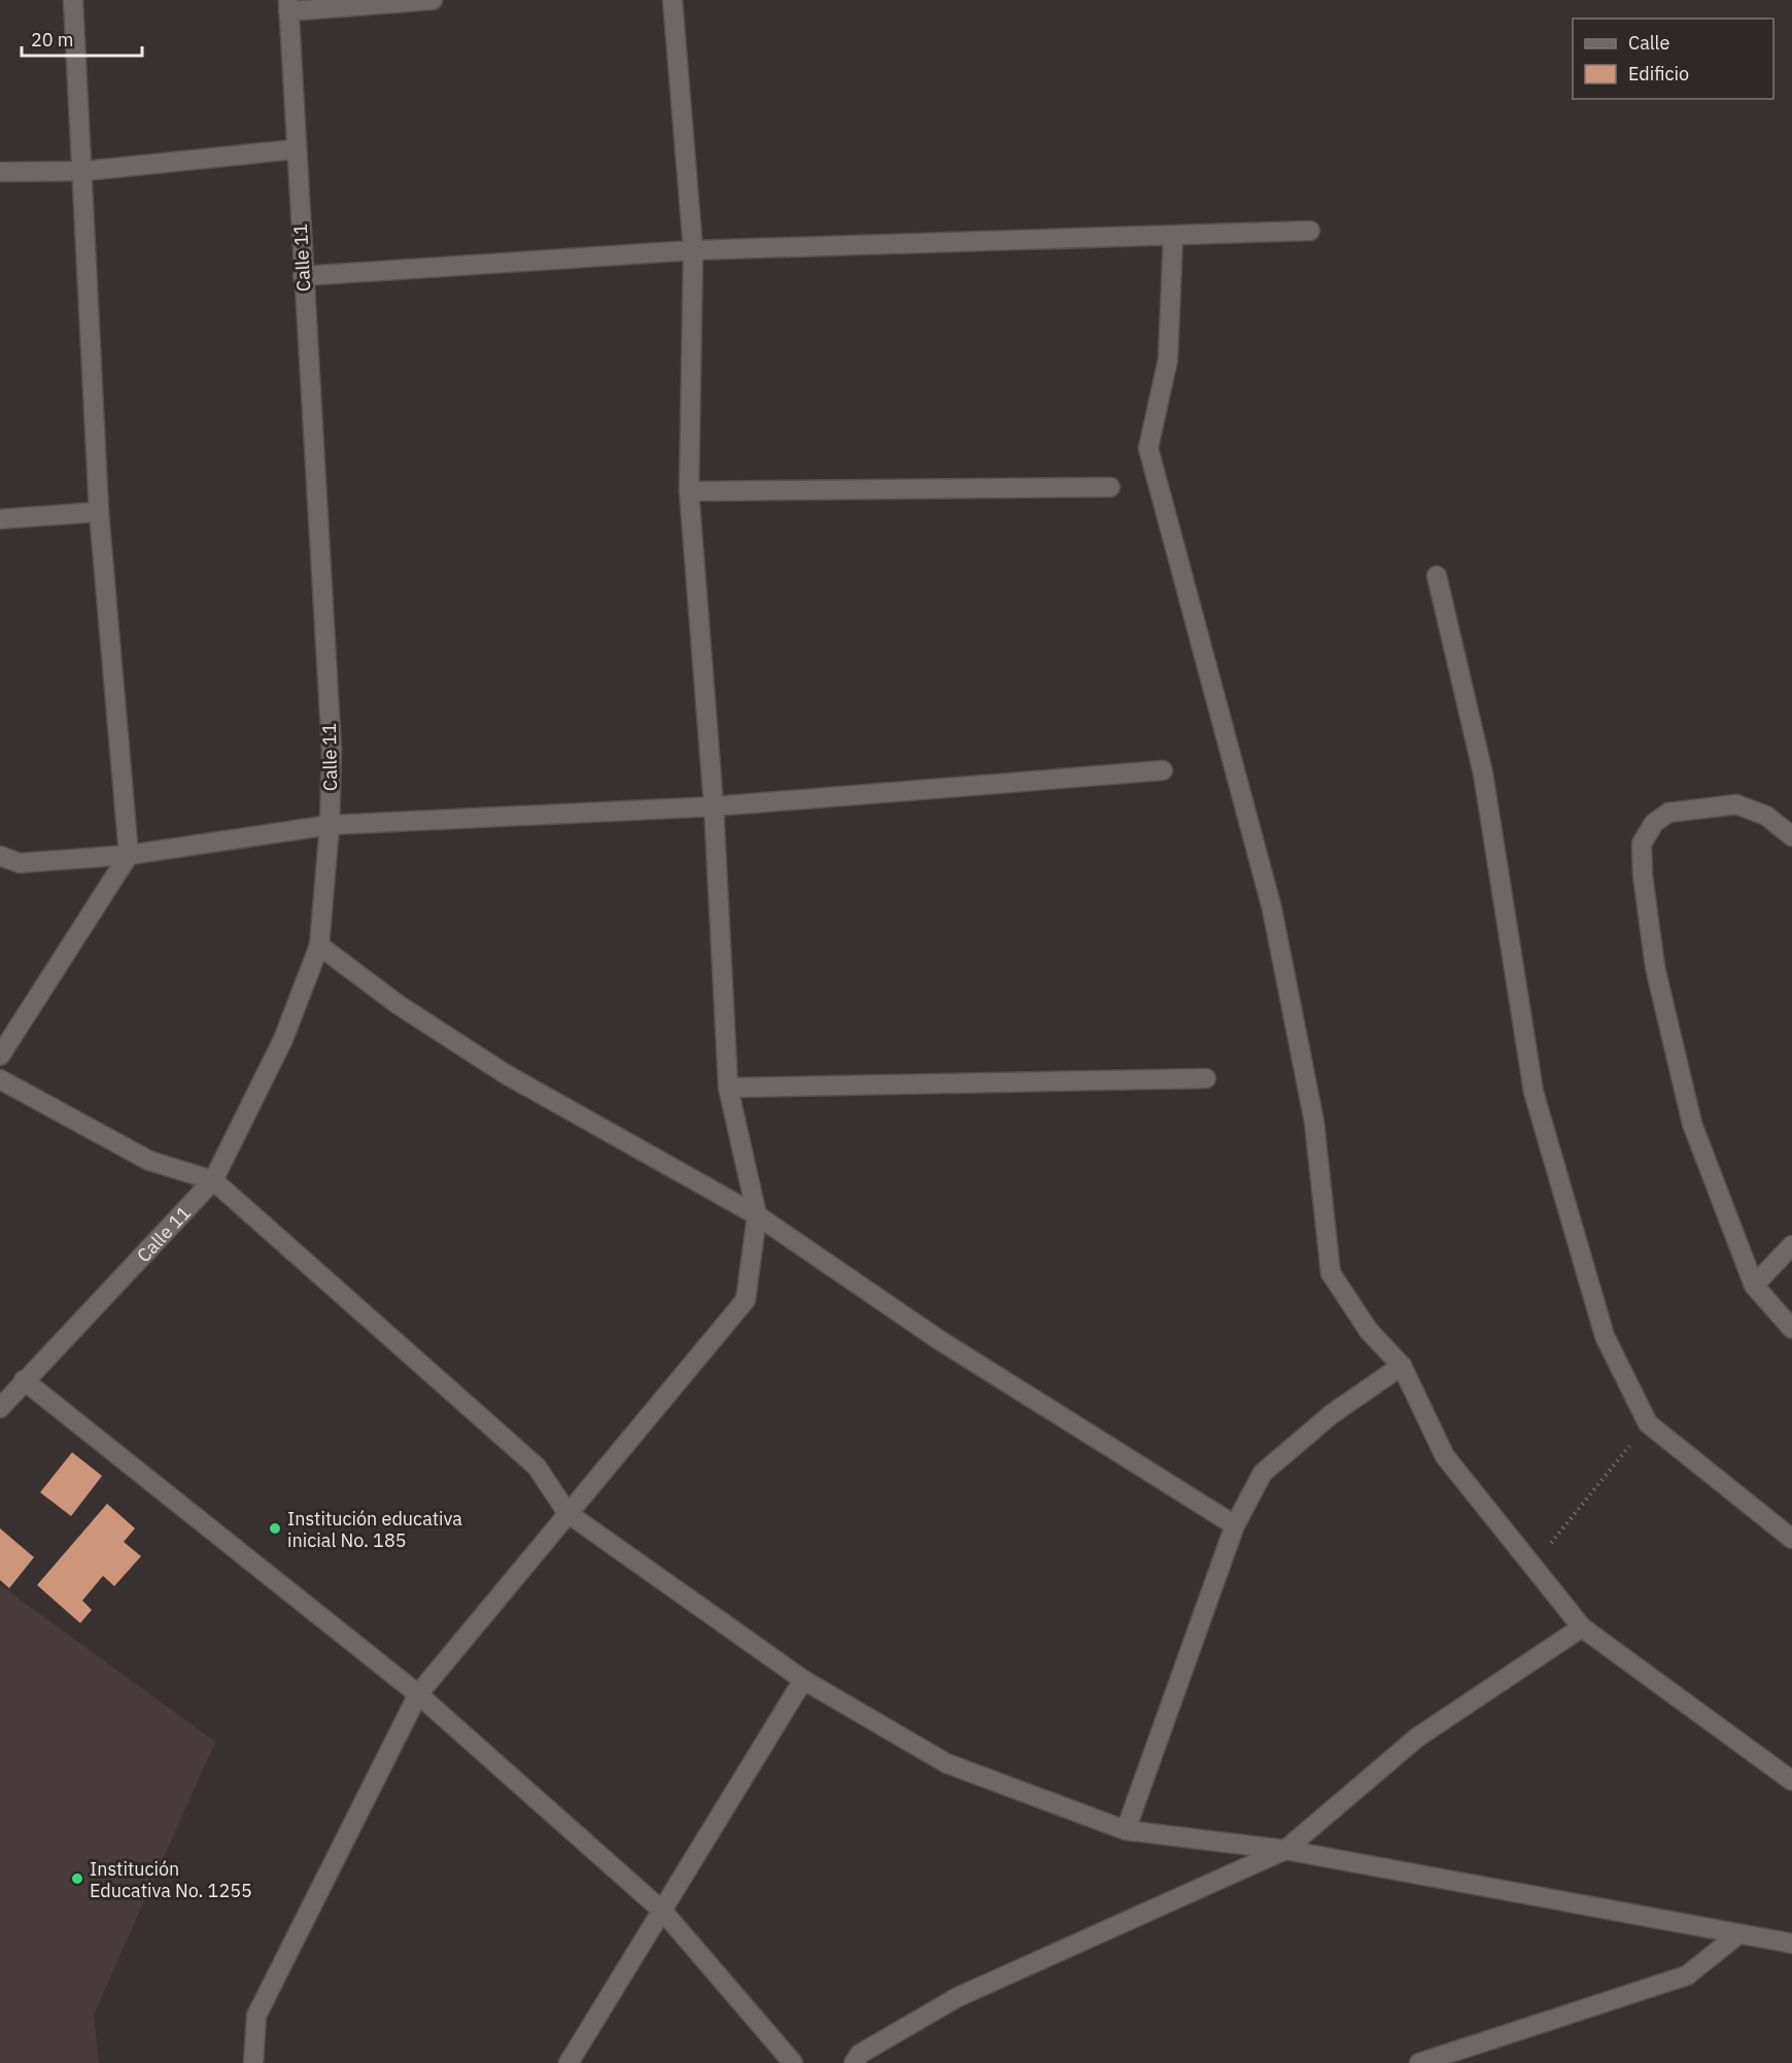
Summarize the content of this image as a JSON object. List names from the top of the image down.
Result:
{
  "streets": {
    "street": ["Calle 11"]
  },
  "places": ["Institución educativa inicial No. 185", "Institución Educativa No. 1255"],
  "legend": ["Calle", "Edificio"],
  "scale_bar": "20 m"
}
